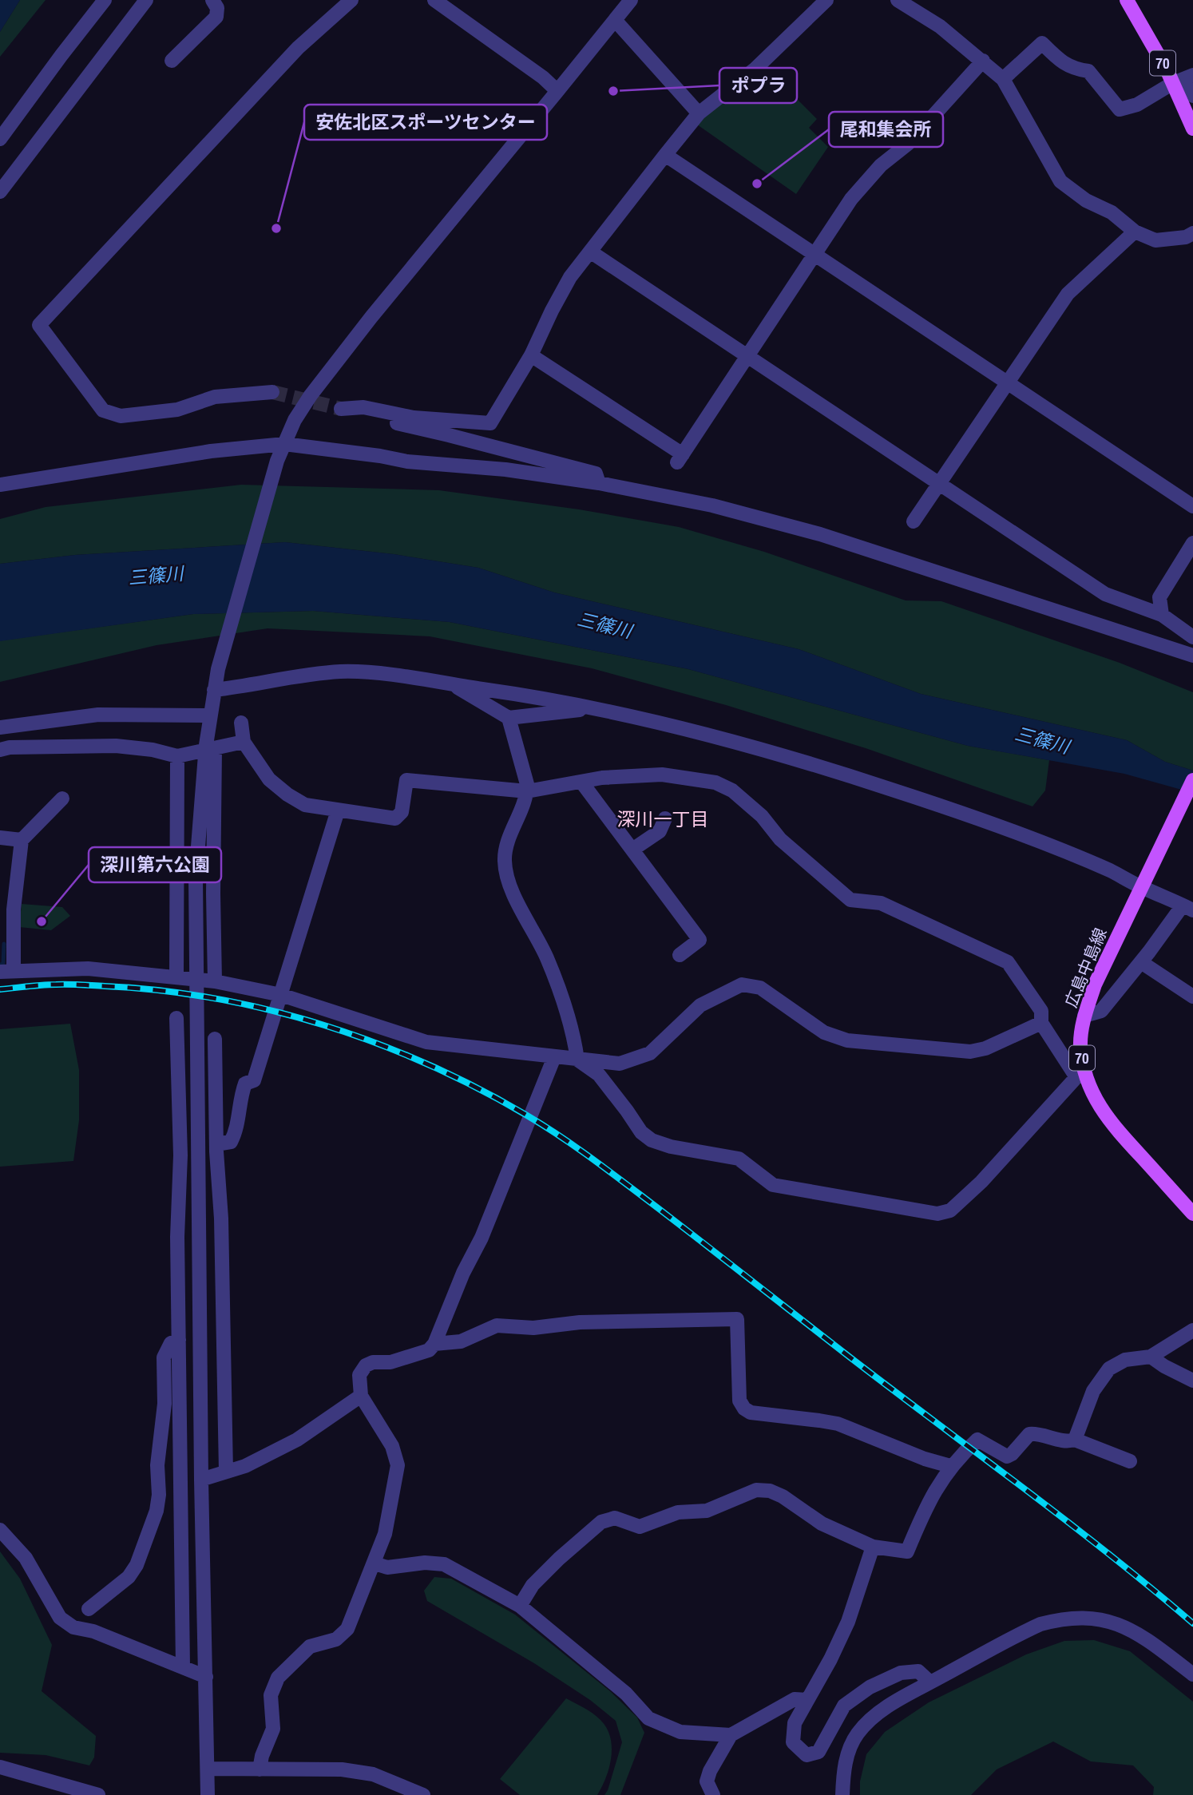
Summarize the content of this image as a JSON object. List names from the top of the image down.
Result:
{
  "streets": {
    "main road": ["70", "広島中島線"]
  },
  "districts": ["深川一丁目"],
  "water": ["三篠川"],
  "places": [
    "ポプラ",
    "尾和集会所",
    "安佐北区スポーツセンター",
    "深川第六公園"
  ]
}
